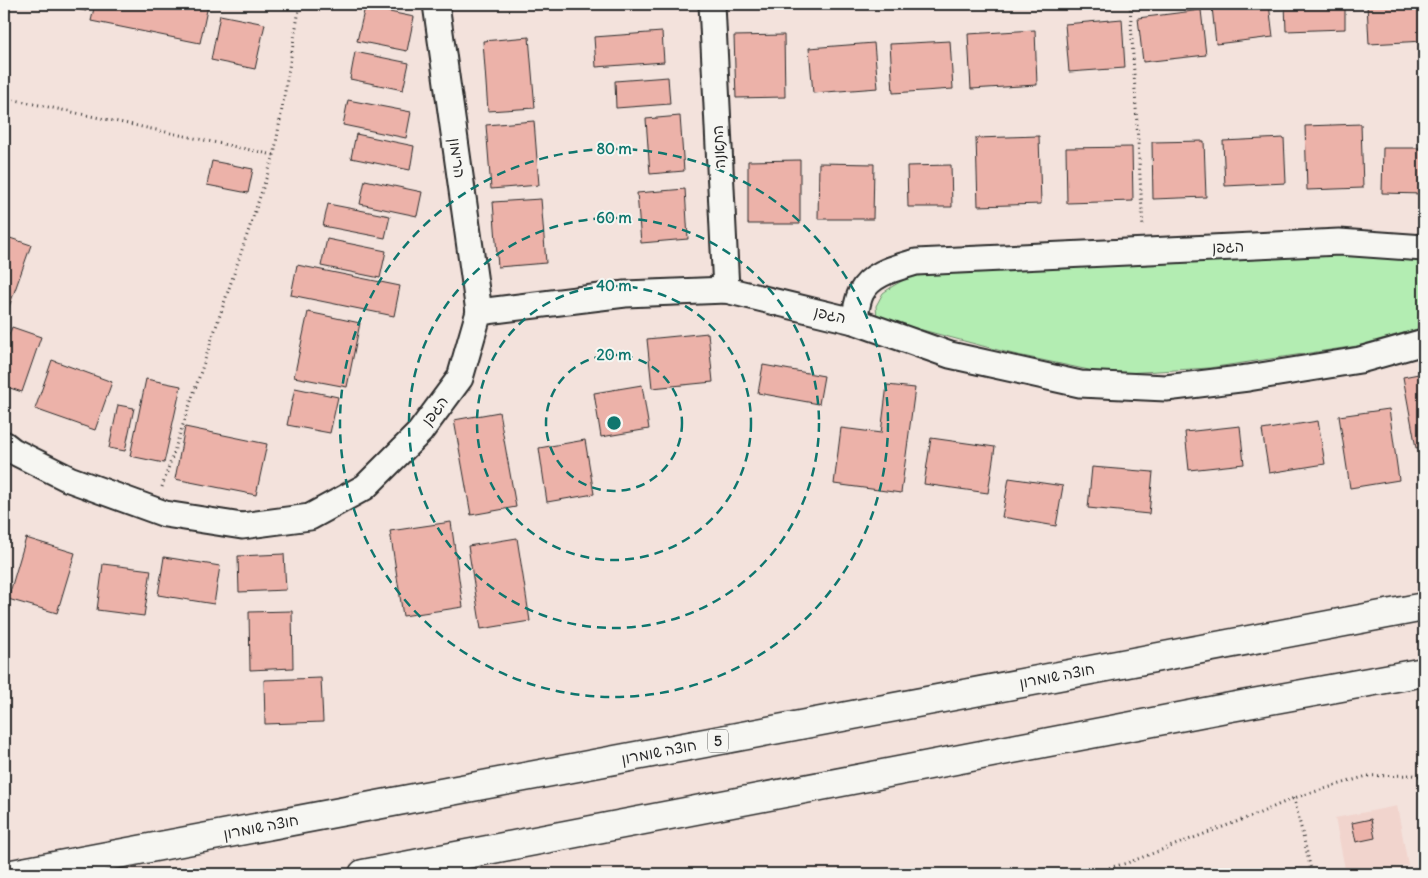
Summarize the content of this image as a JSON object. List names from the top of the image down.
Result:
{
  "streets": {
    "highway": ["חוצה שומרון", "5"],
    "street": ["התאנה", "הרימון", "הגפן"]
  },
  "crossings": [
    ["התאנה", "הגפן"],
    ["הרימון", "הגפן"]
  ],
  "rings": [
    "80 m",
    "60 m",
    "40 m",
    "20 m"
  ]
}
